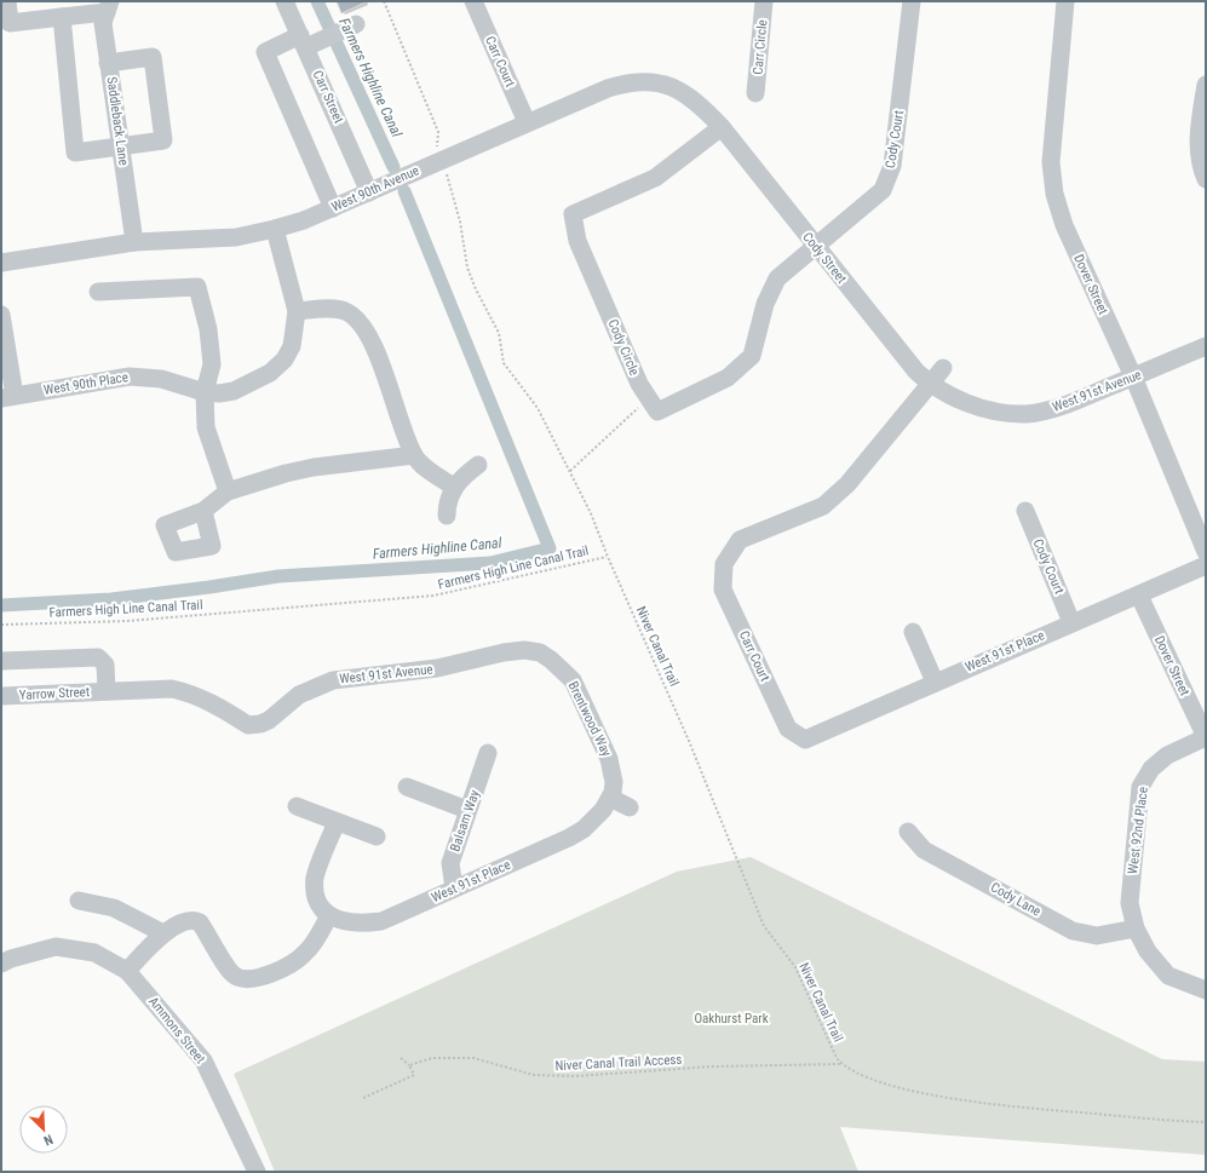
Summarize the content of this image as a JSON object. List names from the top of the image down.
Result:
{
  "streets": {
    "street": [
      "Carr Circle",
      "Carr Court",
      "Carr Street",
      "Saddleback Lane",
      "Cody Court",
      "West 90th Avenue",
      "Cody Street",
      "Dover Street",
      "Cody Circle",
      "West 90th Place",
      "West 91st Avenue",
      "West 91st Place",
      "Yarrow Street",
      "Brentwood Way",
      "Balsam Way",
      "West 92nd Place",
      "Cody Lane",
      "Ammons Street"
    ],
    "path": ["Farmers High Line Canal Trail", "Niver Canal Trail", "Niver Canal Trail Access"]
  },
  "crossings": [
    ["Carr Court", "West 90th Avenue"],
    ["Carr Court", "Cody Street"],
    ["Carr Court", "West 91st Avenue"],
    ["Carr Court", "West 91st Place"],
    ["Carr Street", "West 90th Avenue"],
    ["Saddleback Lane", "West 90th Avenue"],
    ["Cody Court", "Cody Street"],
    ["Cody Court", "West 91st Place"],
    ["West 90th Avenue", "Cody Street"],
    ["West 90th Avenue", "Cody Circle"],
    ["West 90th Avenue", "West 90th Place"],
    ["Cody Street", "Cody Circle"],
    ["Cody Street", "West 91st Avenue"],
    ["Dover Street", "West 91st Avenue"],
    ["Dover Street", "West 91st Place"],
    ["Dover Street", "West 92nd Place"],
    ["West 91st Avenue", "Yarrow Street"],
    ["West 91st Avenue", "Brentwood Way"],
    ["Farmers High Line Canal Trail", "Niver Canal Trail"],
    ["Niver Canal Trail", "Niver Canal Trail Access"],
    ["West 91st Place", "Brentwood Way"],
    ["West 91st Place", "Balsam Way"],
    ["West 92nd Place", "Cody Lane"]
  ],
  "water": ["Farmers Highline Canal"],
  "parks": ["Oakhurst Park"],
  "north": "bottom right"
}
